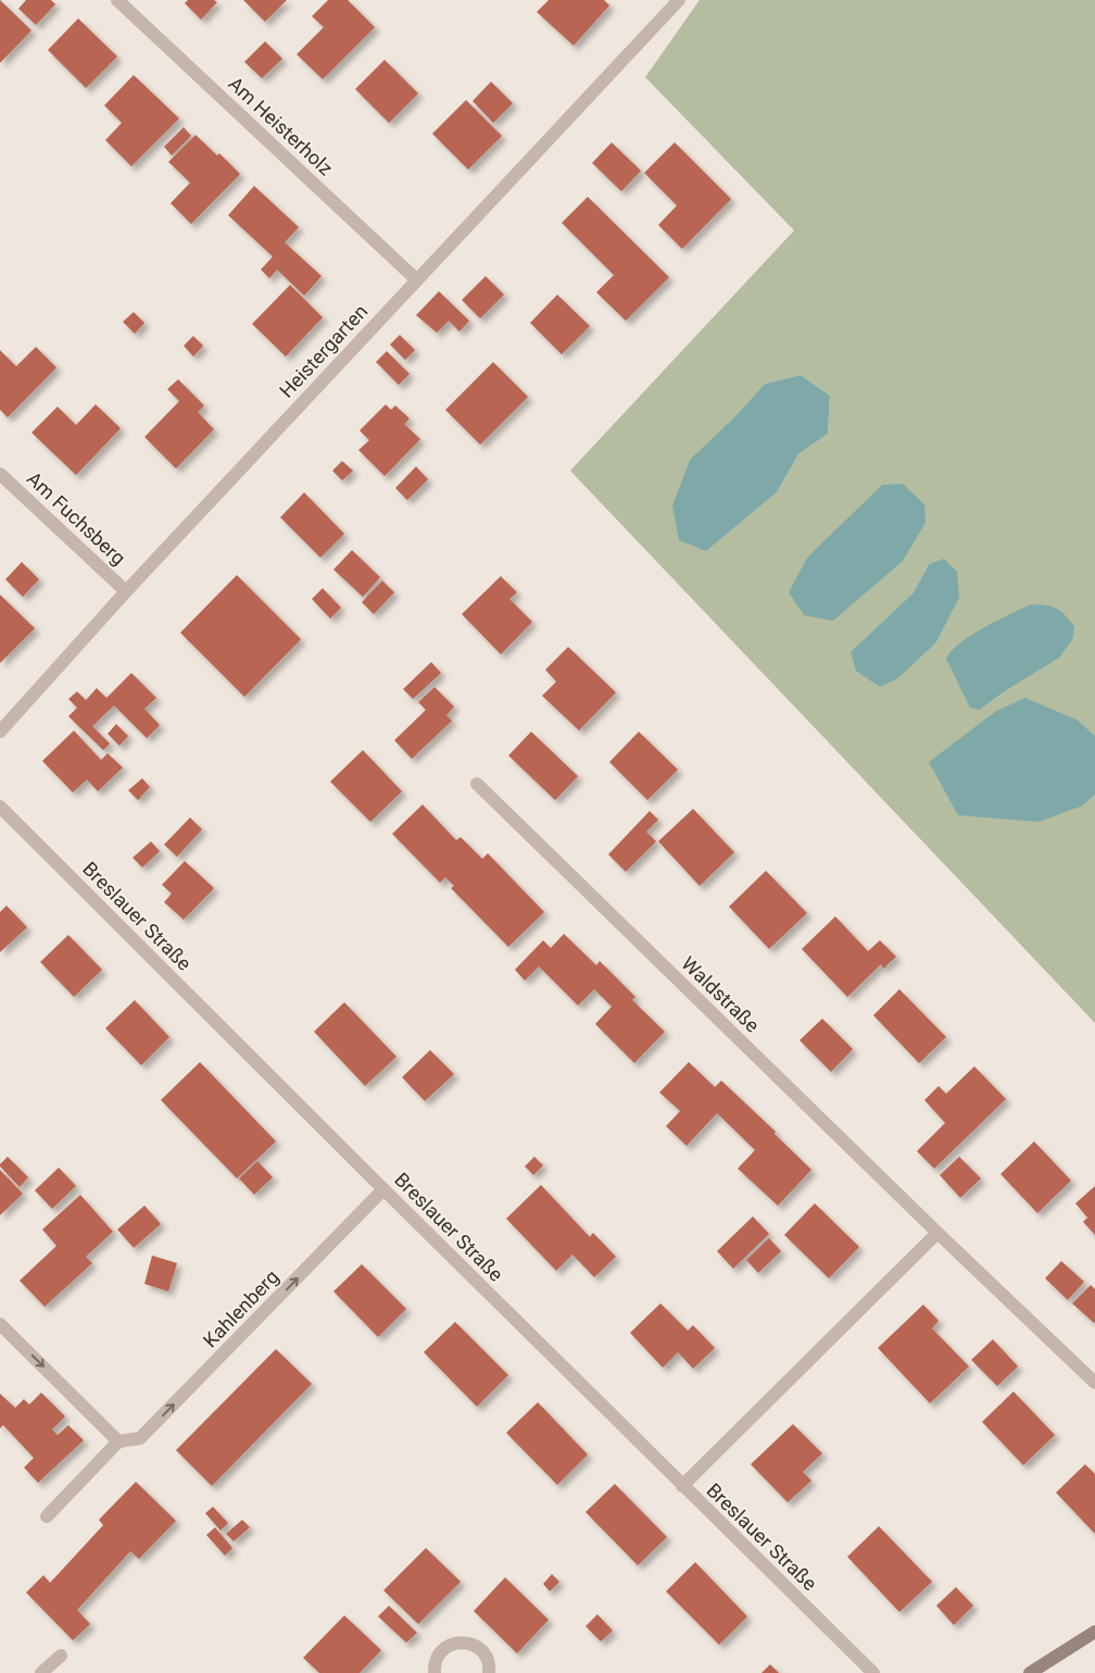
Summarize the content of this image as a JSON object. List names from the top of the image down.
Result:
{
  "streets": {
    "street": [
      "Am Heisterholz",
      "Heistergarten",
      "Am Fuchsberg",
      "Breslauer Straße",
      "Waldstraße",
      "Kahlenberg"
    ]
  },
  "crossings": [
    ["Am Heisterholz", "Heistergarten"],
    ["Heistergarten", "Am Fuchsberg"],
    ["Breslauer Straße", "Kahlenberg"]
  ],
  "one_way": ["Kahlenberg"]
}
